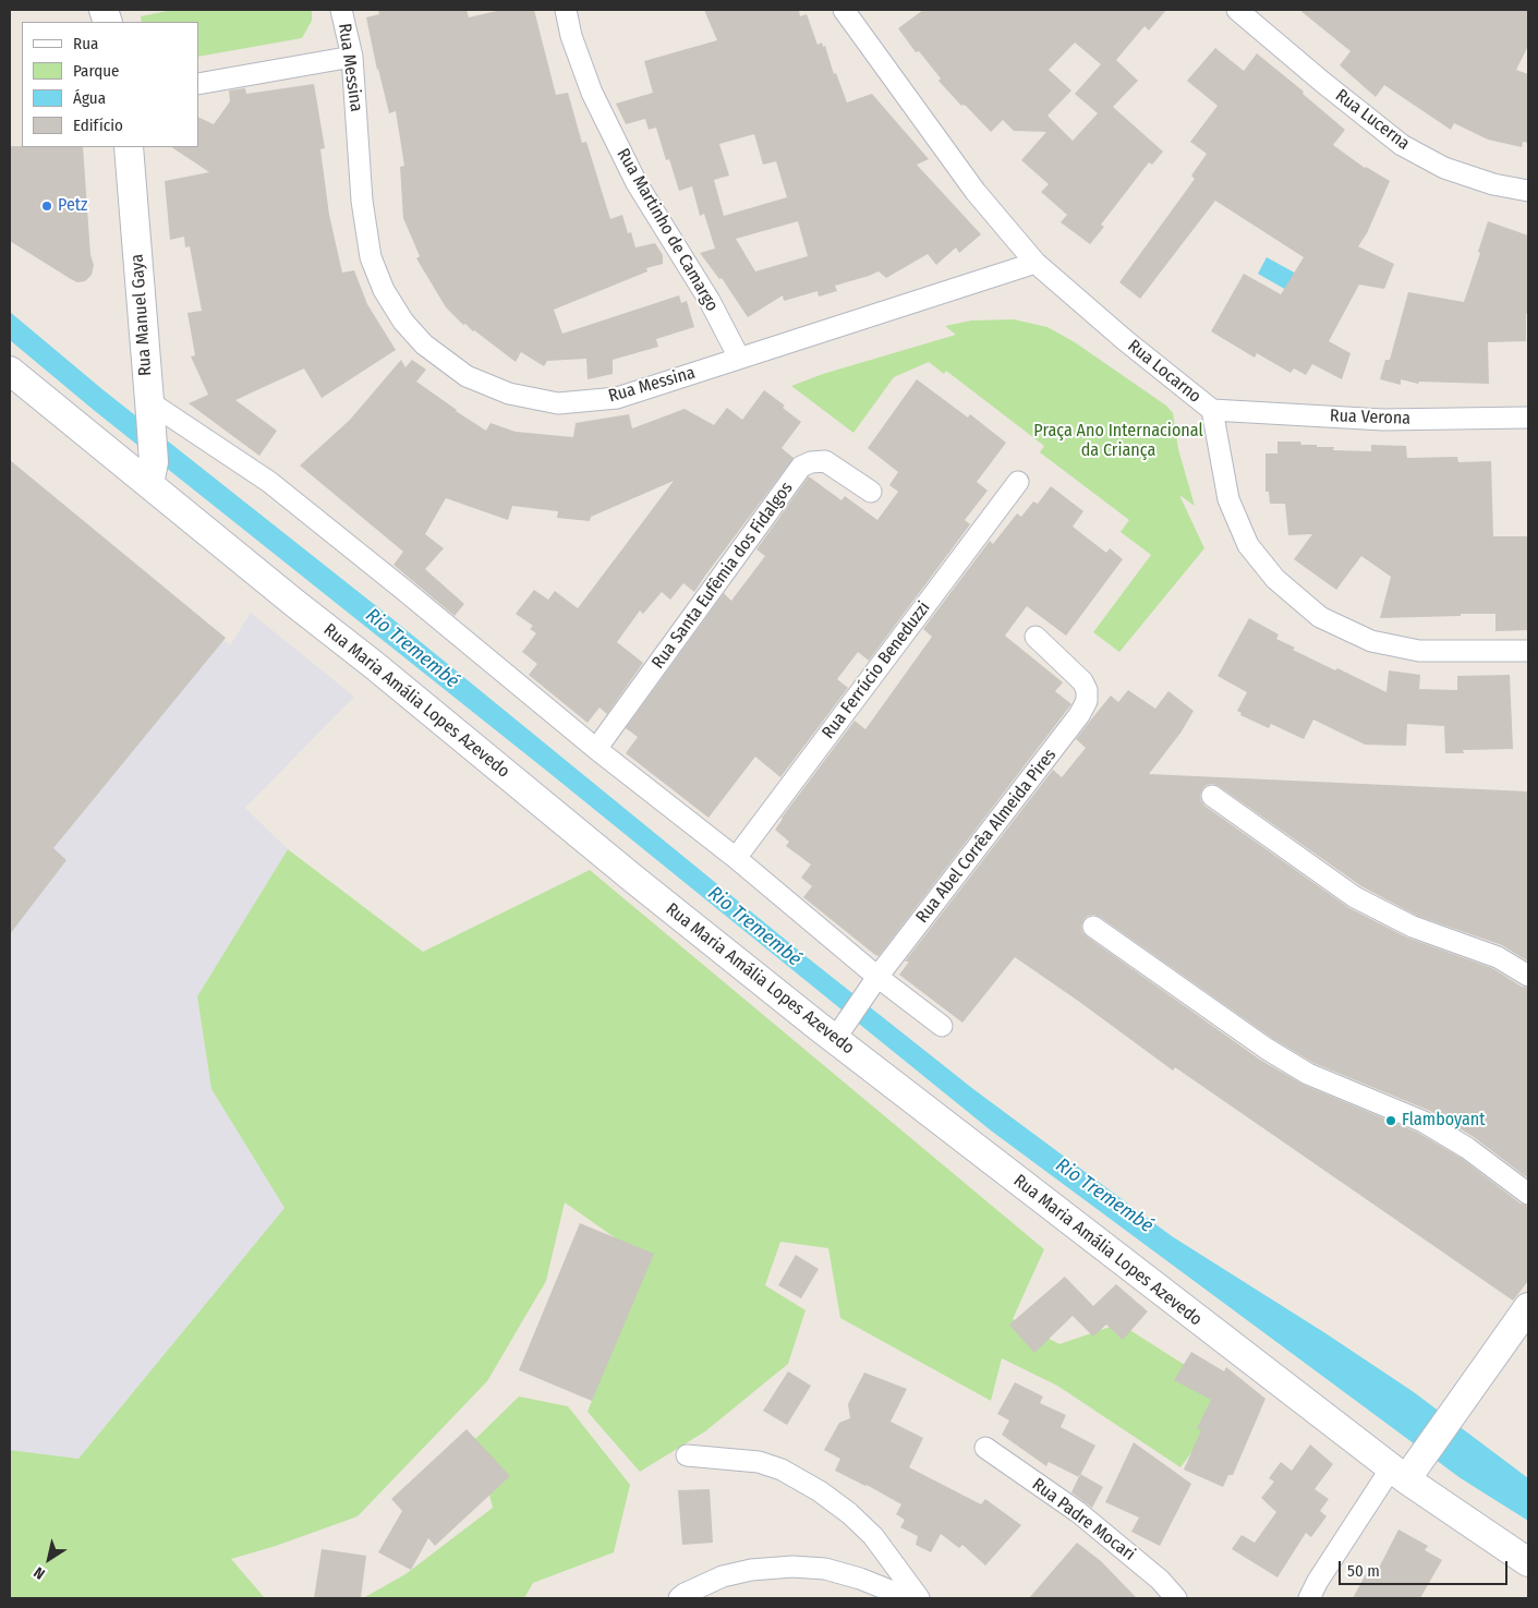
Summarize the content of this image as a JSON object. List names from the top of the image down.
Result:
{
  "streets": {
    "main road": ["Rua Manuel Gaya", "Rua Maria Amália Lopes Azevedo"],
    "street": [
      "Rua Messina",
      "Rua Lucerna",
      "Rua Martinho de Camargo",
      "Rua Locarno",
      "Rua Verona",
      "Rua Santa Eufêmia dos Fidalgos",
      "Rua Ferrúcio Beneduzzi",
      "Rua Abel Corrêa Almeida Pires",
      "Rua Padre Mocari"
    ]
  },
  "crossings": [
    ["Rua Messina", "Rua Martinho de Camargo"],
    ["Rua Messina", "Rua Locarno"],
    ["Rua Manuel Gaya", "Rua Maria Amália Lopes Azevedo"],
    ["Rua Locarno", "Rua Verona"],
    ["Rua Maria Amália Lopes Azevedo", "Rua Abel Corrêa Almeida Pires"]
  ],
  "water": ["Rio Tremembé"],
  "parks": ["Praça Ano Internacional da Criança"],
  "places": ["Petz", "Flamboyant"],
  "legend": [
    "Rua",
    "Parque",
    "Água",
    "Edifício"
  ],
  "scale_bar": "50 m",
  "north": "bottom left"
}
